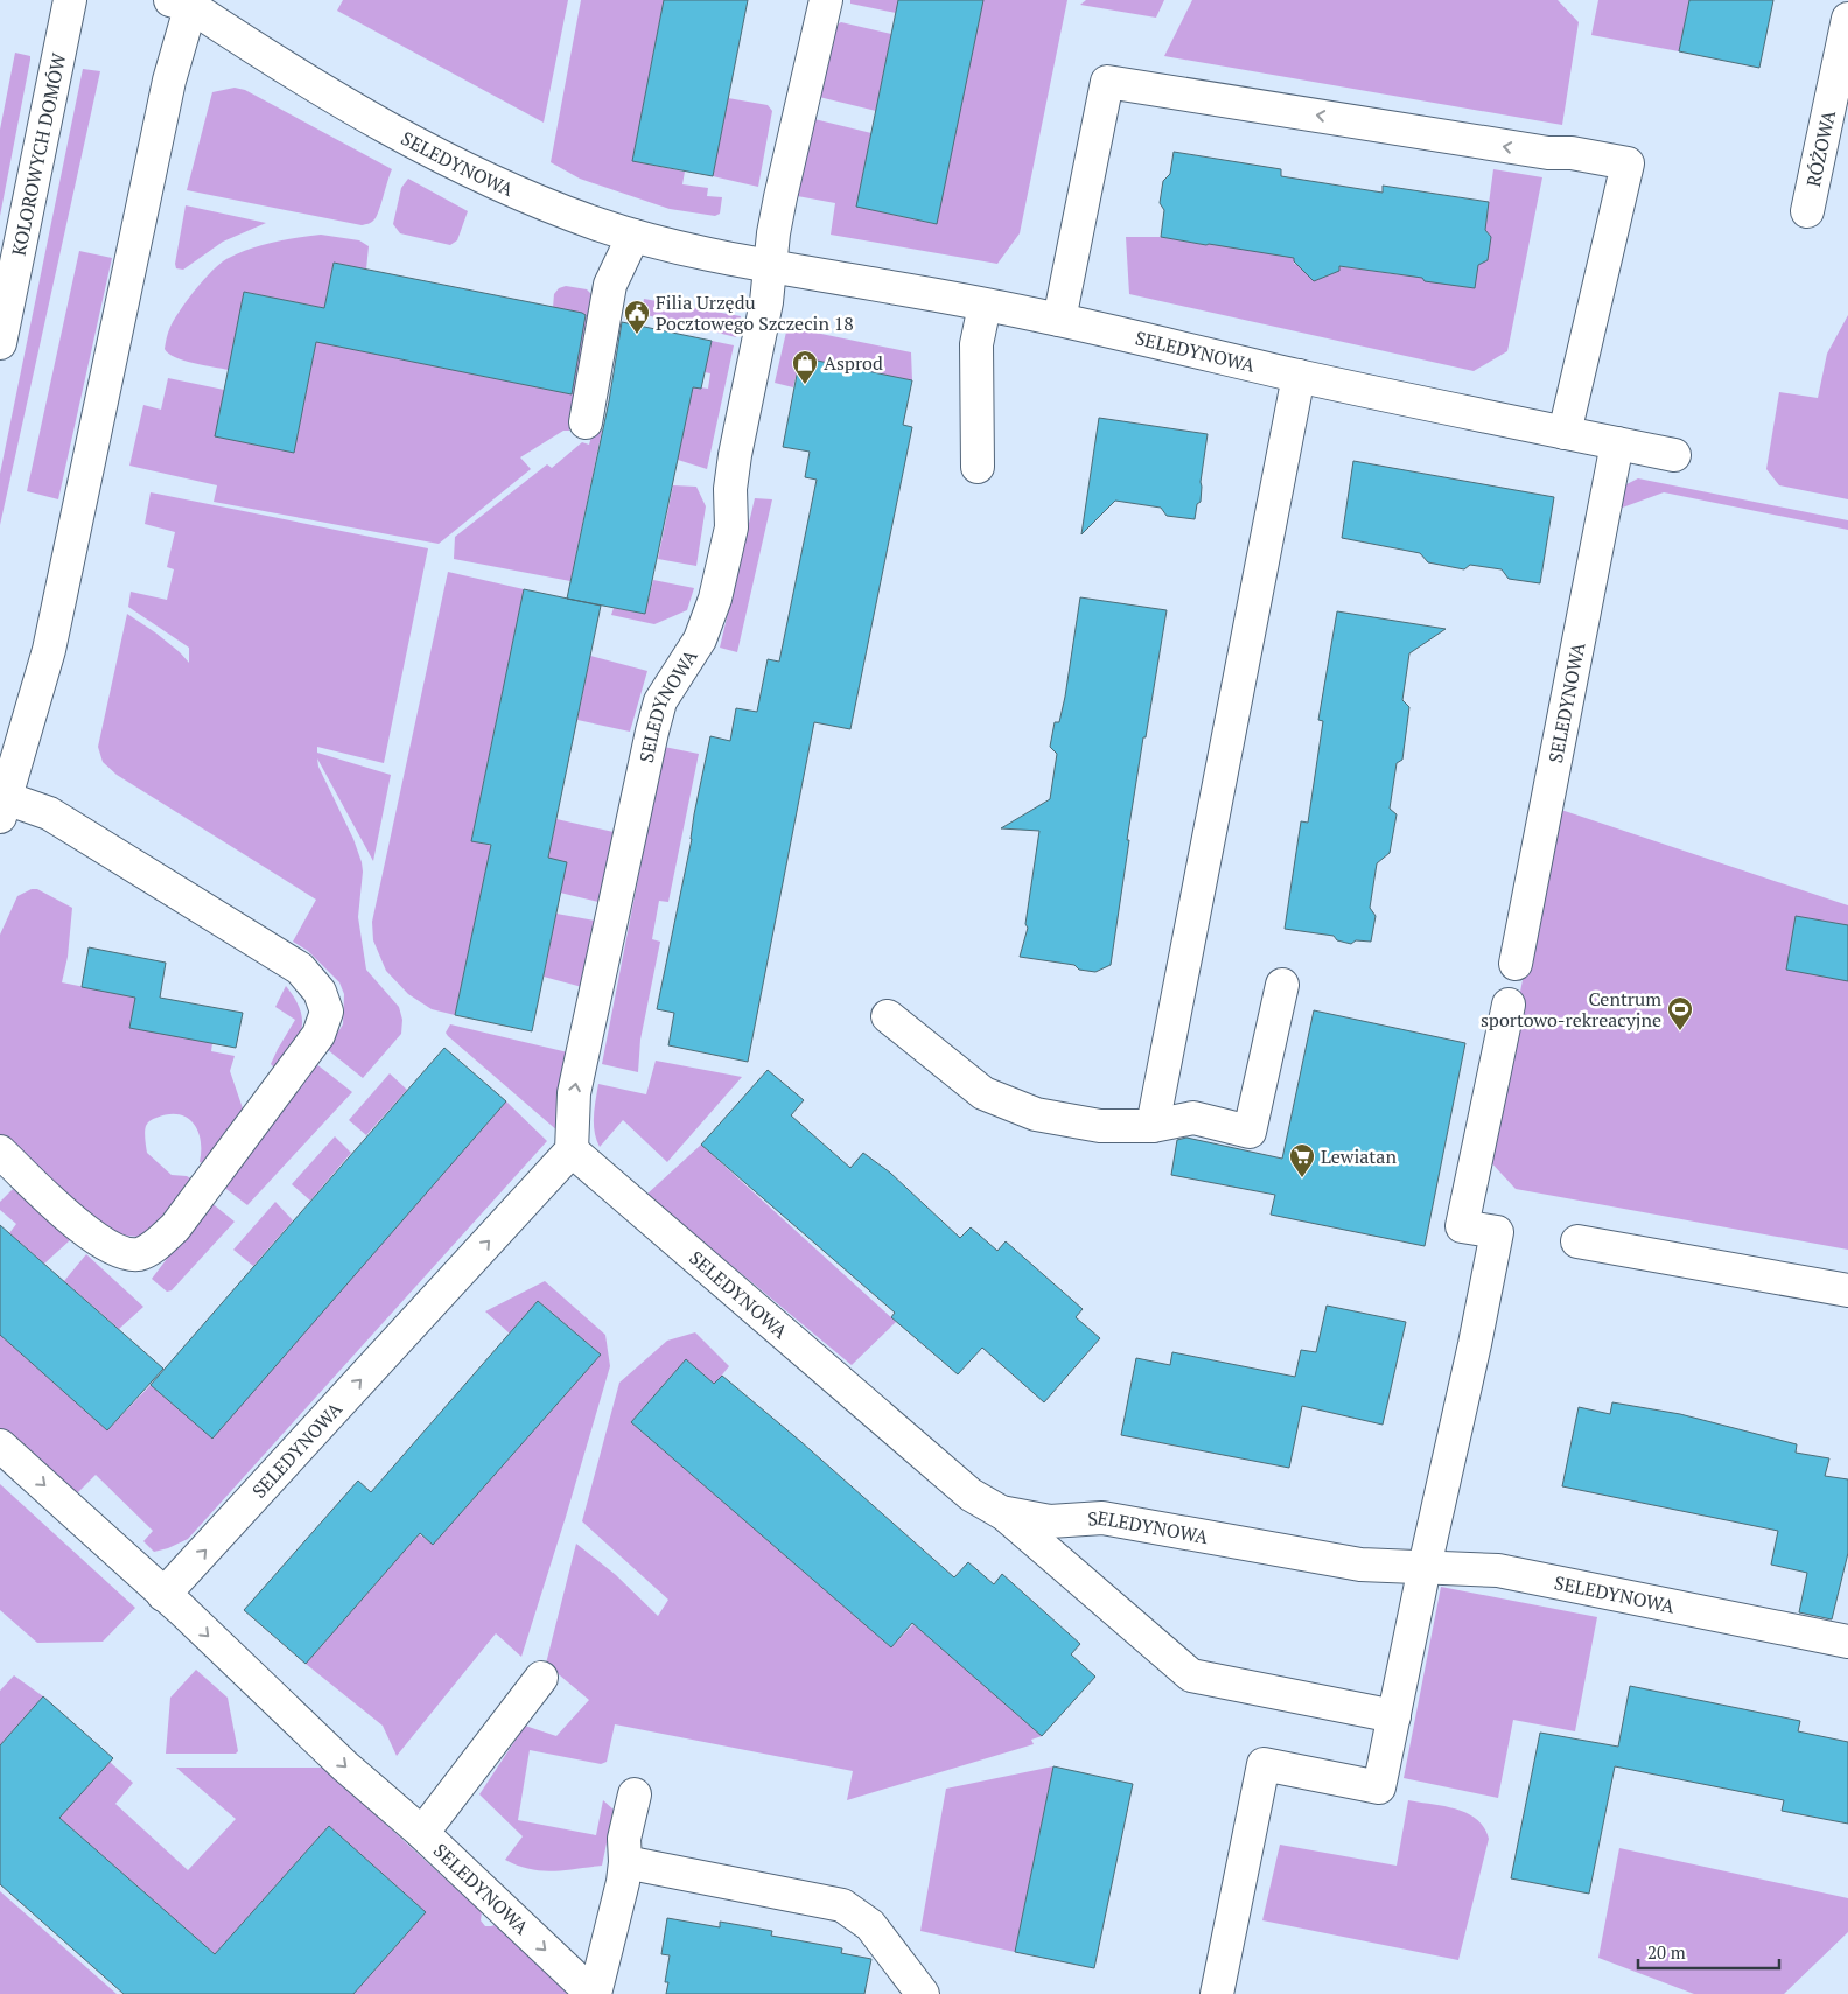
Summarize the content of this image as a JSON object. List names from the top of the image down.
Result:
{
  "streets": {
    "street": ["RÓŻOWA", "KOLOROWYCH DOMÓW", "SELEDYNOWA"]
  },
  "places": {
    "public building": ["Filia Urzędu Pocztowego Szczecin 18"],
    "shop": ["Asprod"],
    "sports": ["Centrum sportowo-rekreacyjne"],
    "supermarket": ["Lewiatan"]
  },
  "scale_bar": "20 m"
}
